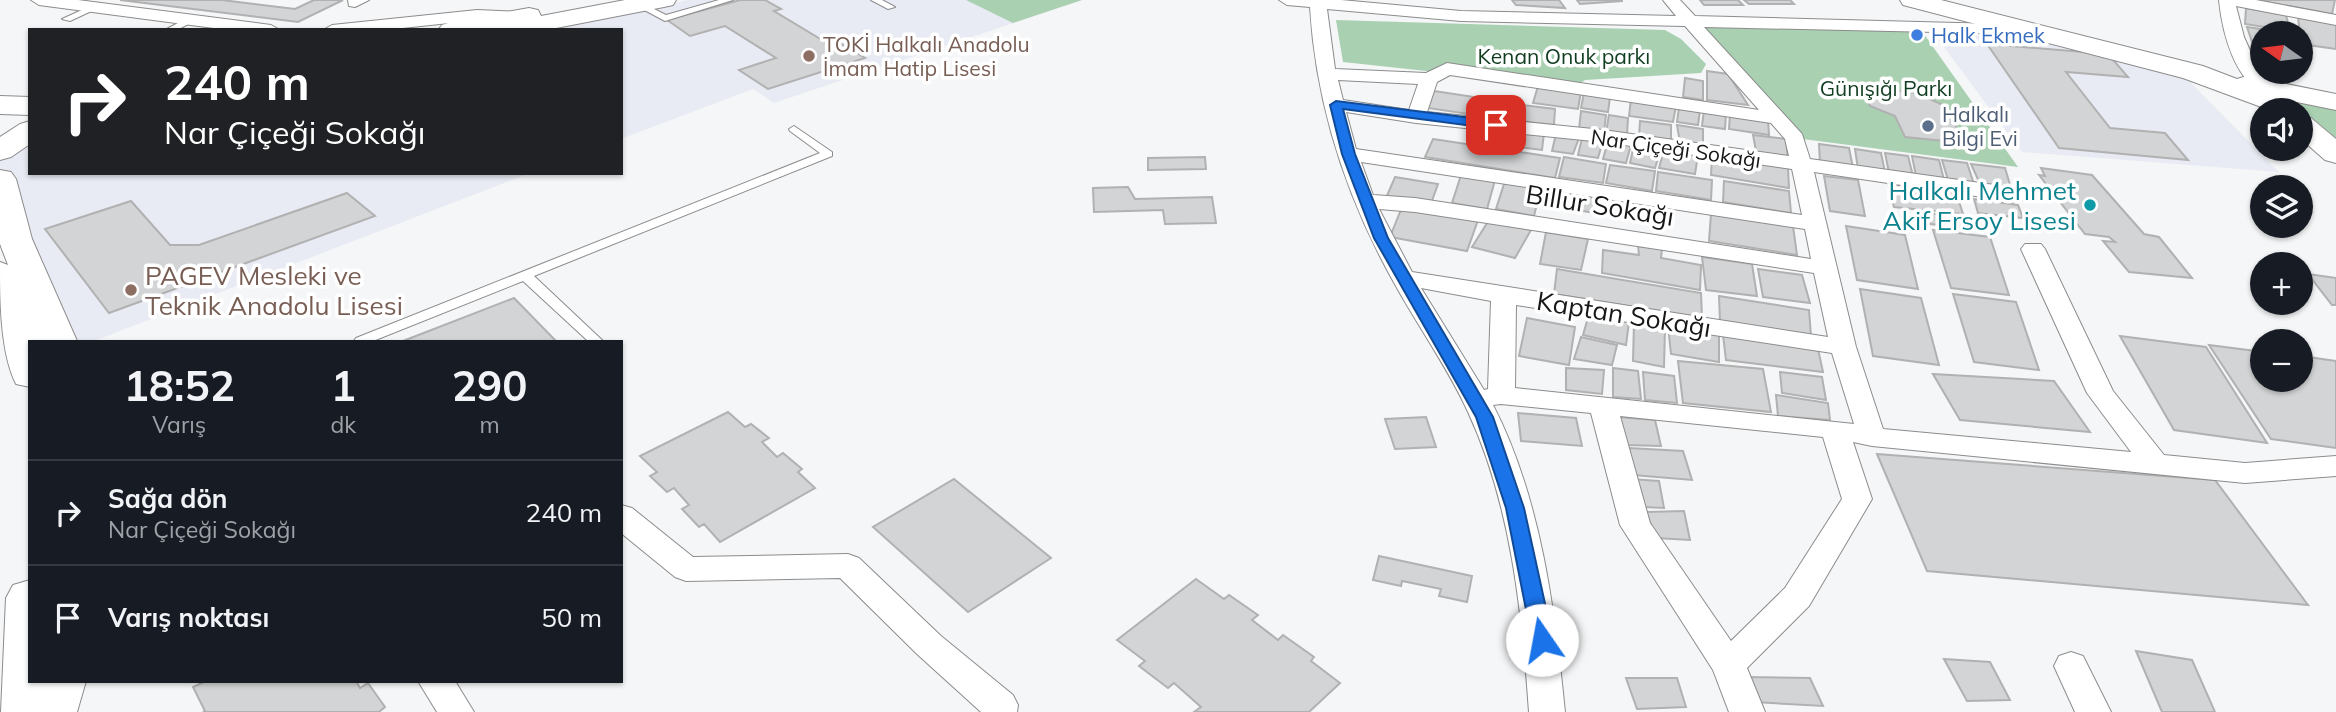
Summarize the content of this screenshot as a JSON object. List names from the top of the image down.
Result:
{
  "streets": {
    "street": ["Nar Çiçeği Sokağı", "Billur Sokağı", "Kaptan Sokağı"]
  },
  "parks": ["Kenan Onuk parkı", "Günışığı Parkı"],
  "places": [
    "Halk Ekmek",
    "TOKİ Halkalı Anadolu İmam Hatip Lisesi",
    "Halkalı Bilgi Evi",
    "Halkalı Mehmet Akif Ersoy Lisesi",
    "PAGEV Mesleki ve Teknik Anadolu Lisesi"
  ],
  "north": "left",
  "page": {
    "map_buttons": ["+", "−"],
    "turn": ["240 m", "Nar Çiçeği Sokağı"],
    "eta": [
      "18:52",
      "Varış",
      "1",
      "dk",
      "290",
      "m"
    ],
    "list": [
      {
        "name": "Sağa dön",
        "note": "Nar Çiçeği Sokağı",
        "value": "240 m"
      },
      {
        "name": "Varış noktası",
        "value": "50 m"
      }
    ]
  }
}
